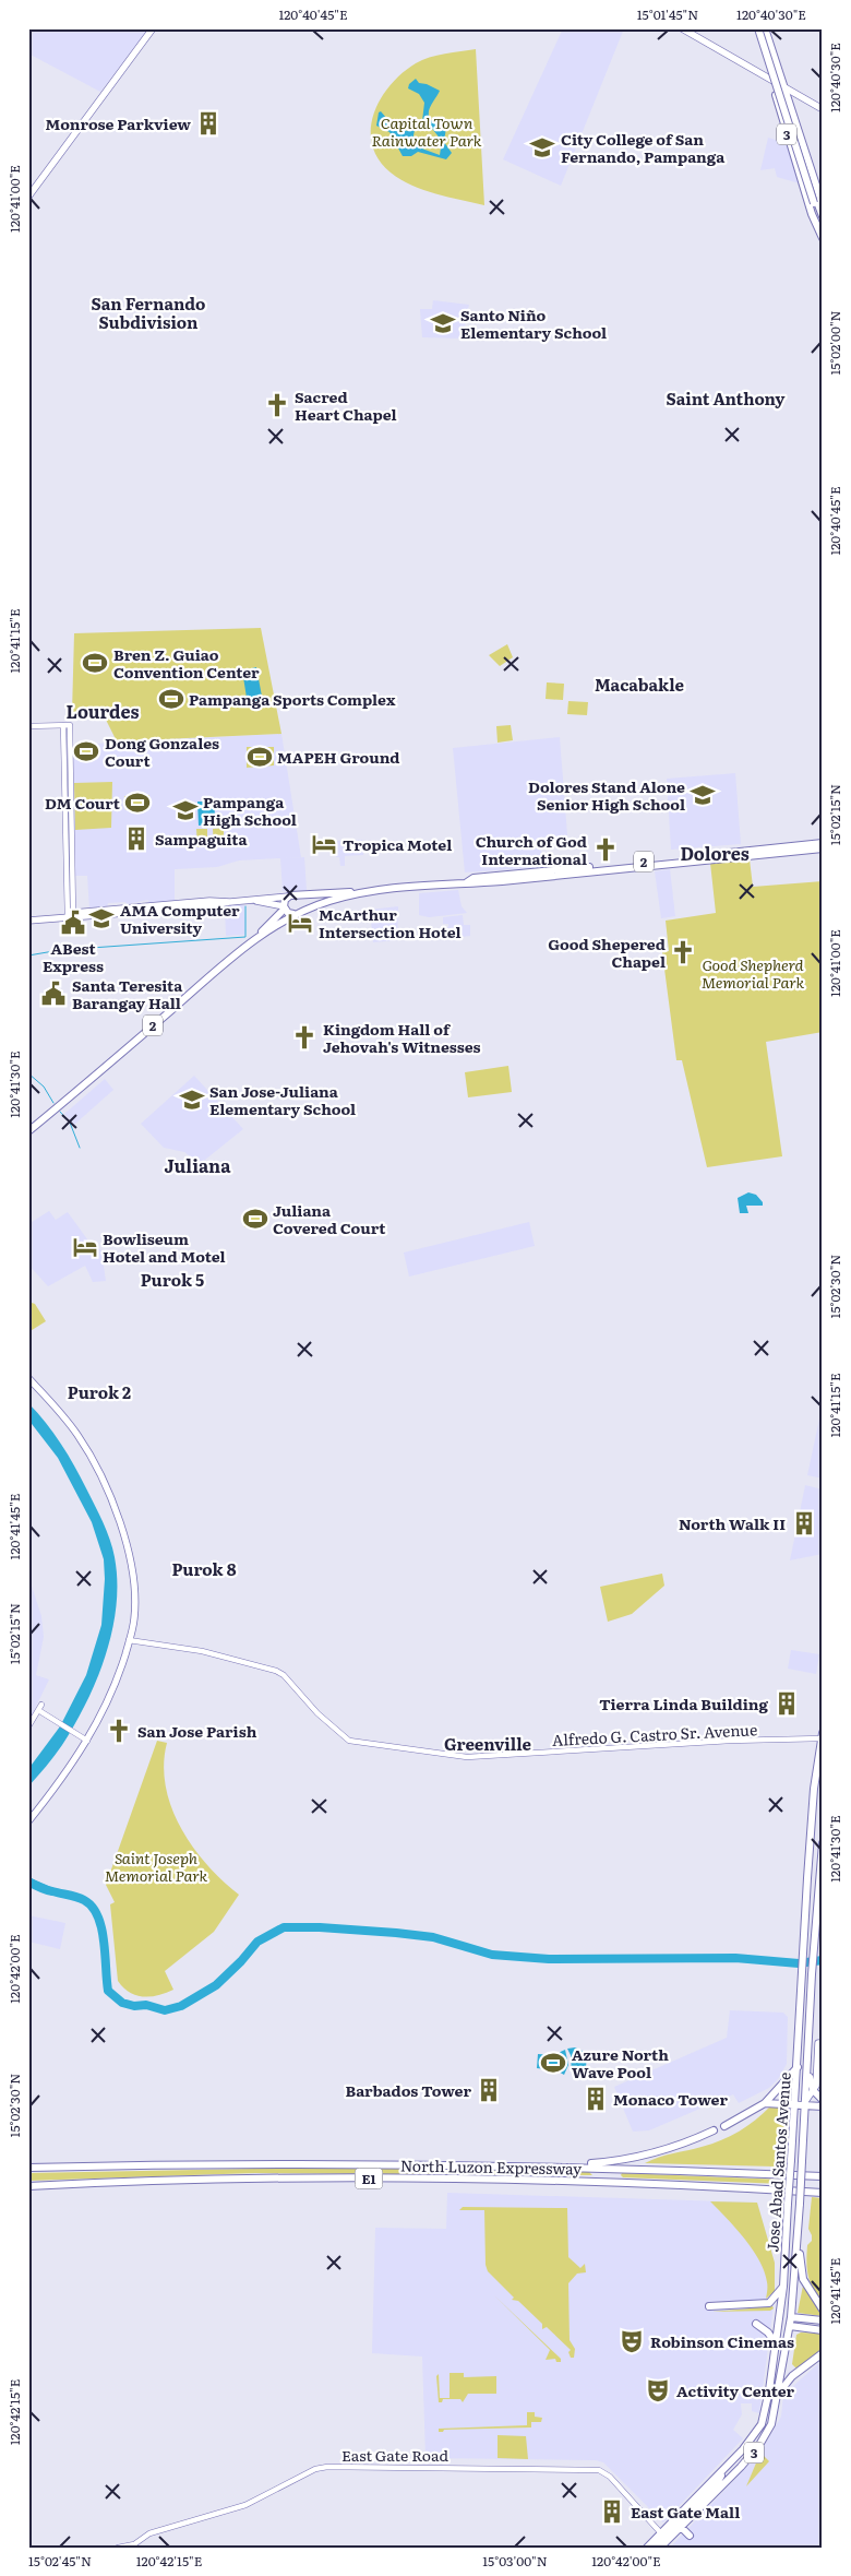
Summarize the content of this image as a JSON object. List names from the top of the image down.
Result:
{
  "streets": {
    "highway": [
      "3",
      "2",
      "Jose Abad Santos Avenue",
      "North Luzon Expressway",
      "E1"
    ],
    "street": ["Alfredo G. Castro Sr. Avenue", "East Gate Road"]
  },
  "crossings": [
    ["Alfredo G. Castro Sr. Avenue", "Jose Abad Santos Avenue"],
    ["Jose Abad Santos Avenue", "East Gate Road"]
  ],
  "districts": [
    "San Fernando Subdivision",
    "Saint Anthony",
    "Macabakle",
    "Lourdes",
    "Dolores",
    "Juliana",
    "Purok 5",
    "Purok 2",
    "Purok 8",
    "Greenville"
  ],
  "parks": ["Capital Town Rainwater Park", "Good Shepherd Memorial Park", "Saint Joseph Memorial Park"],
  "places": {
    "building": [
      "Monrose Parkview",
      "Sampaguita",
      "North Walk II",
      "Tierra Linda Building",
      "Barbados Tower",
      "Monaco Tower",
      "East Gate Mall"
    ],
    "school or university": [
      "City College of San Fernando, Pampanga",
      "Santo Niño Elementary School",
      "Dolores Stand Alone Senior High School",
      "Pampanga High School",
      "AMA Computer University",
      "San Jose-Juliana Elementary School"
    ],
    "church": [
      "Sacred Heart Chapel",
      "Church of God International",
      "Good Shepered Chapel",
      "Kingdom Hall of Jehovah's Witnesses",
      "San Jose Parish"
    ],
    "sports": [
      "Bren Z. Guiao Convention Center",
      "Pampanga Sports Complex",
      "Dong Gonzales Court",
      "MAPEH Ground",
      "DM Court",
      "Juliana Covered Court",
      "Azure North Wave Pool"
    ],
    "hotel": ["Tropica Motel", "McArthur Intersection Hotel", "Bowliseum Hotel and Motel"],
    "public building": ["ABest Express", "Santa Teresita Barangay Hall"],
    "theatre": ["Robinson Cinemas", "Activity Center"]
  },
  "coordinates": [
    "120°40'45\"E",
    "15°01'45\"N",
    "120°40'30\"E",
    "120°41'00\"E",
    "15°02'00\"N",
    "120°41'15\"E",
    "15°02'15\"N",
    "120°41'30\"E",
    "15°02'30\"N",
    "120°41'45\"E",
    "120°42'00\"E",
    "120°42'15\"E",
    "15°02'45\"N",
    "15°03'00\"N"
  ]
}
